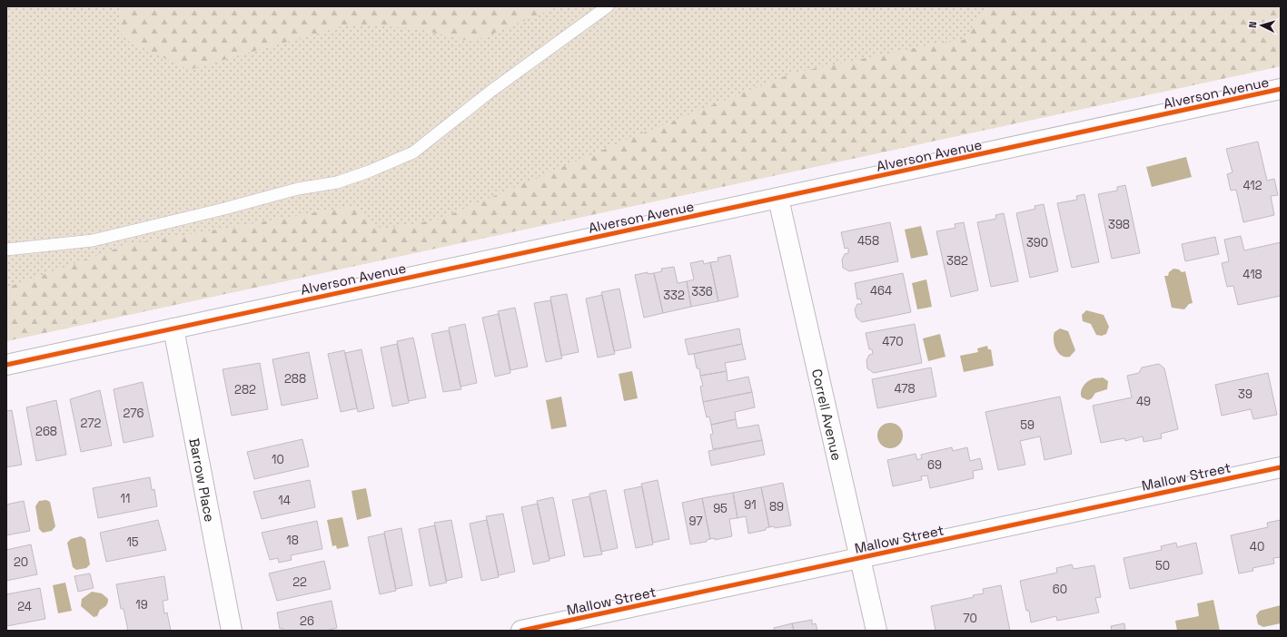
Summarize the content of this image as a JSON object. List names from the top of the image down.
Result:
{
  "streets": {
    "street": [
      "Alverson Avenue",
      "Correll Avenue",
      "Mallow Street",
      "Barrow Place"
    ]
  },
  "crossings": [
    ["Alverson Avenue", "Correll Avenue"],
    ["Alverson Avenue", "Barrow Place"],
    ["Correll Avenue", "Mallow Street"]
  ],
  "house_numbers": [
    "412",
    "398",
    "458",
    "390",
    "382",
    "418",
    "464",
    "336",
    "332",
    "470",
    "288",
    "478",
    "282",
    "39",
    "49",
    "276",
    "272",
    "59",
    "268",
    "10",
    "69",
    "11",
    "14",
    "91",
    "89",
    "95",
    "97",
    "18",
    "15",
    "40",
    "20",
    "50",
    "22",
    "60",
    "19",
    "24",
    "70",
    "26"
  ],
  "north": "left"
}
